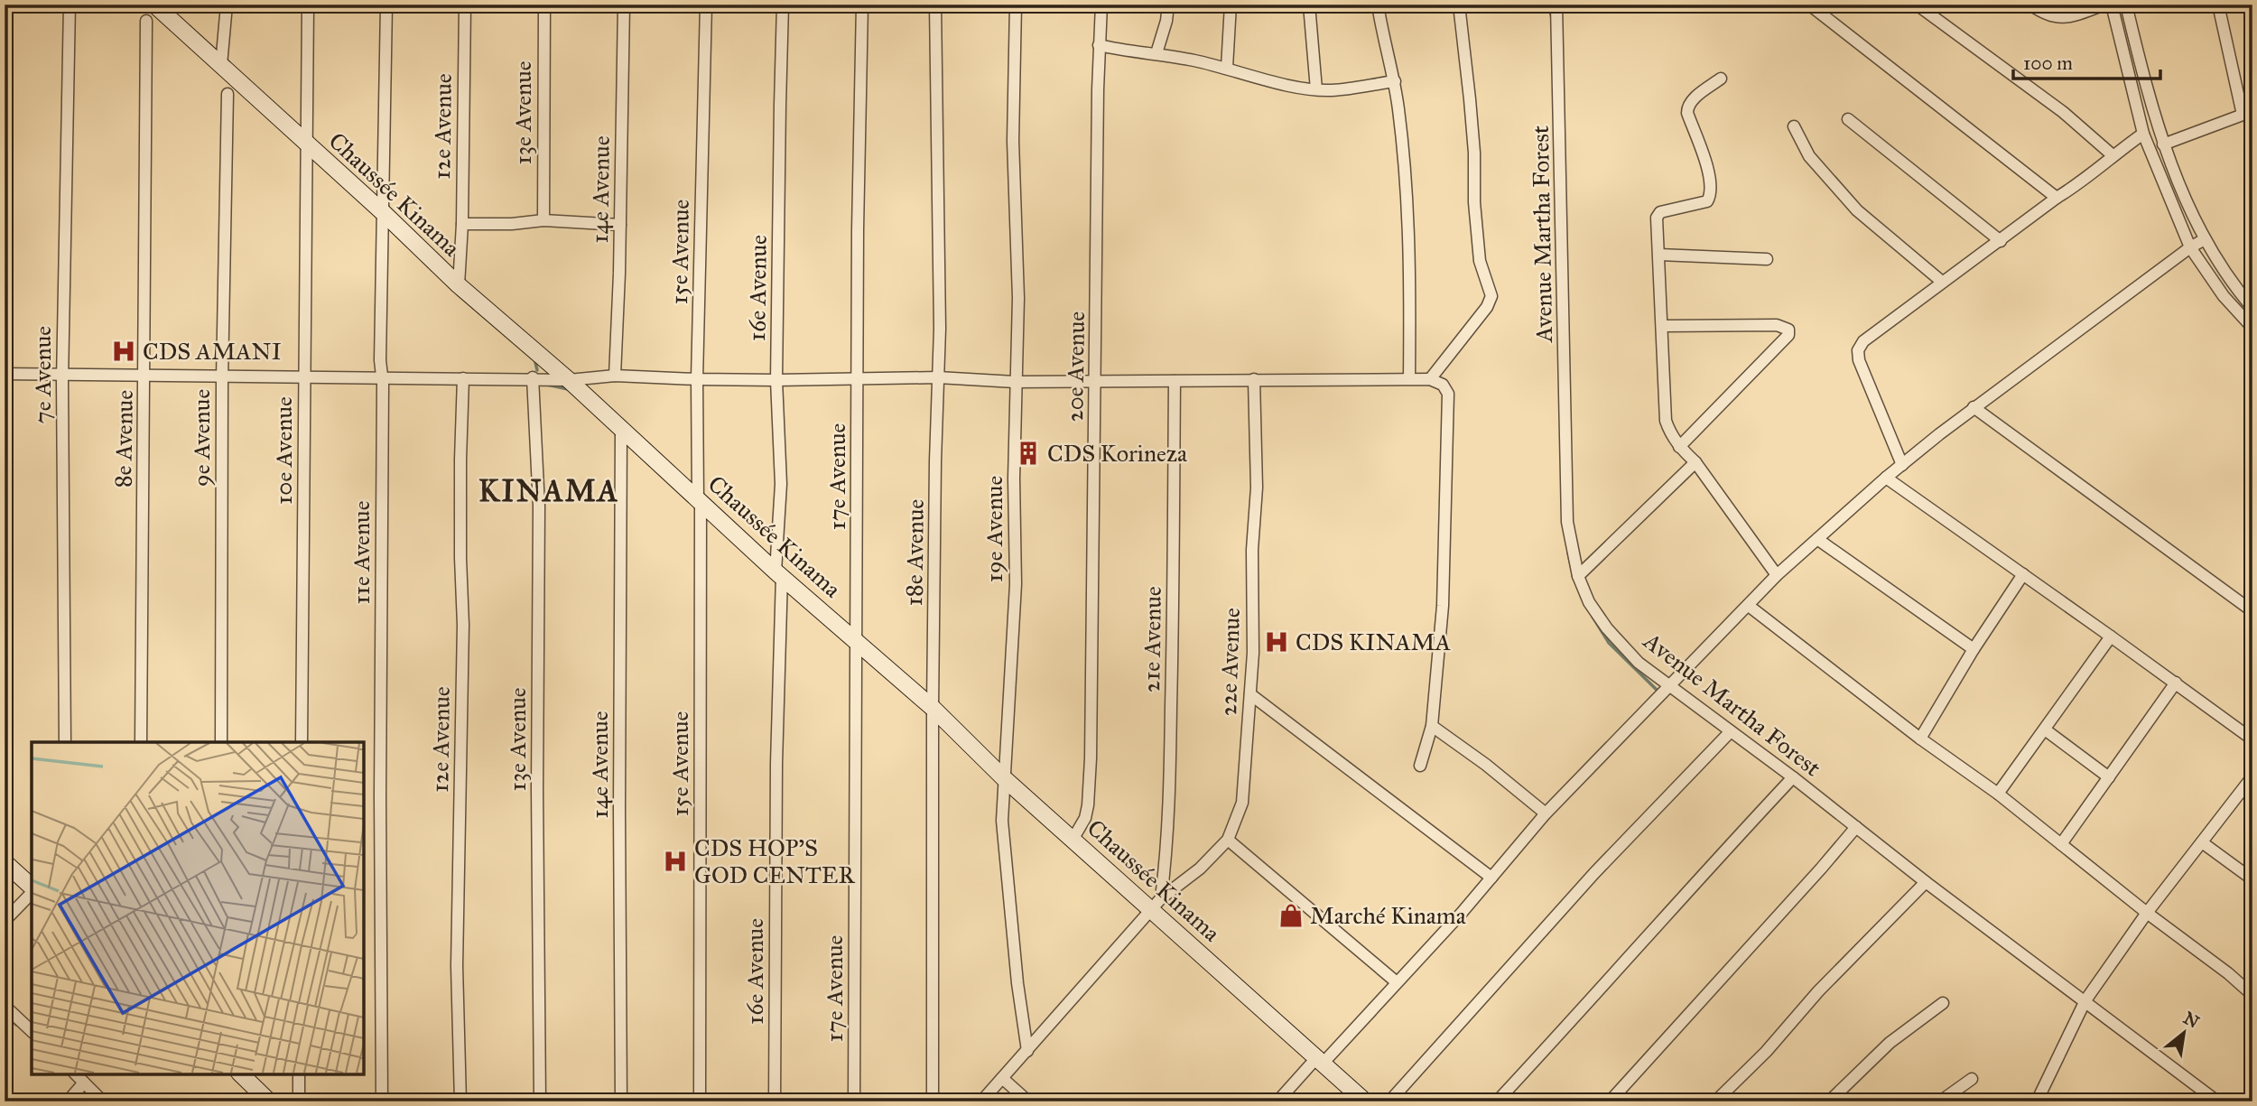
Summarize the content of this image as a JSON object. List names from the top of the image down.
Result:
{
  "streets": {
    "street": [
      "13e Avenue",
      "12e Avenue",
      "14e Avenue",
      "Chaussée Kinama",
      "Avenue Martha Forest",
      "15e Avenue",
      "16e Avenue",
      "20e Avenue",
      "7e Avenue",
      "9e Avenue",
      "8e Avenue",
      "10e Avenue",
      "17e Avenue",
      "19e Avenue",
      "11e Avenue",
      "18e Avenue",
      "21e Avenue",
      "22e Avenue"
    ]
  },
  "crossings": [
    ["12e Avenue", "Chaussée Kinama"],
    ["14e Avenue", "Chaussée Kinama"],
    ["Chaussée Kinama", "15e Avenue"],
    ["Chaussée Kinama", "16e Avenue"],
    ["Chaussée Kinama", "20e Avenue"],
    ["Chaussée Kinama", "10e Avenue"],
    ["Chaussée Kinama", "17e Avenue"],
    ["Chaussée Kinama", "19e Avenue"],
    ["Chaussée Kinama", "11e Avenue"],
    ["Chaussée Kinama", "18e Avenue"],
    ["Chaussée Kinama", "21e Avenue"],
    ["Chaussée Kinama", "22e Avenue"],
    ["19e Avenue", "22e Avenue"],
    ["21e Avenue", "22e Avenue"]
  ],
  "districts": ["KINAMA"],
  "places": {
    "hospital": ["CDS AMANI", "CDS KINAMA", "CDS HOP'S GOD CENTER"],
    "building": ["CDS Korineza"],
    "shop": ["Marché Kinama"]
  },
  "scale_bar": "100 m",
  "north": "top right"
}
